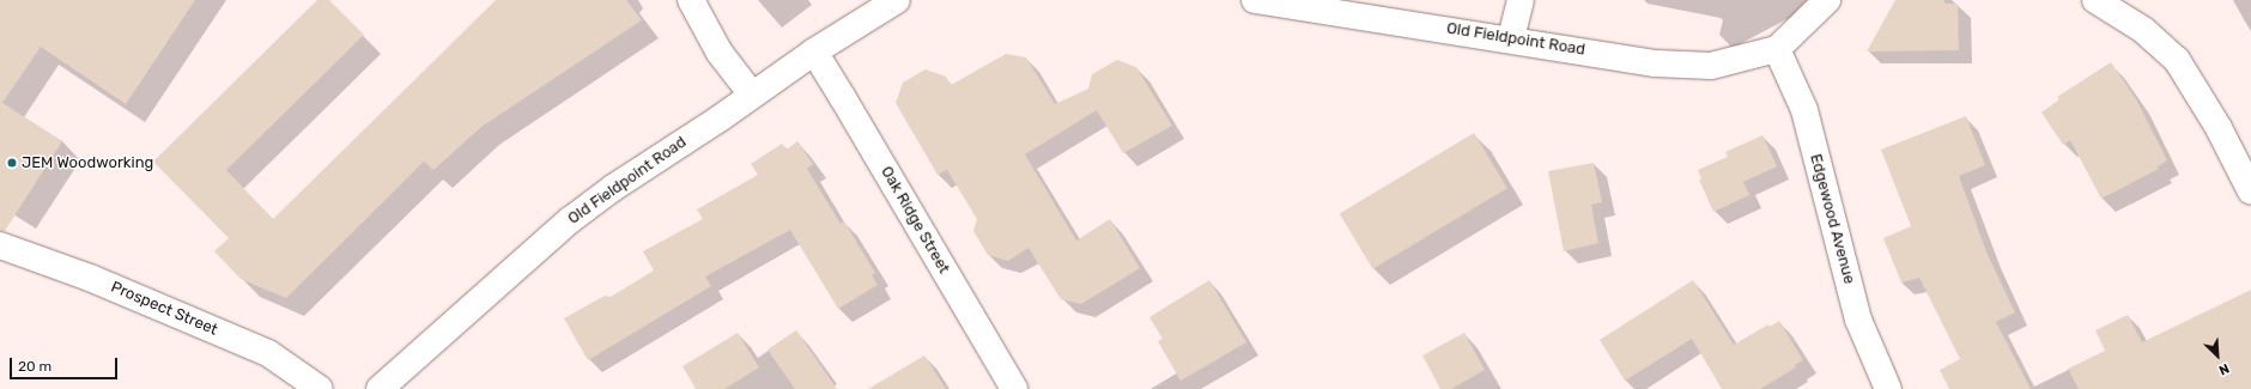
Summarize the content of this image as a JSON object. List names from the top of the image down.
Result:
{
  "streets": {
    "street": [
      "Old Fieldpoint Road",
      "Edgewood Avenue",
      "Oak Ridge Street",
      "Prospect Street"
    ]
  },
  "crossings": [
    ["Old Fieldpoint Road", "Edgewood Avenue"],
    ["Old Fieldpoint Road", "Oak Ridge Street"]
  ],
  "places": ["JEM Woodworking"],
  "scale_bar": "20 m",
  "north": "bottom right"
}
